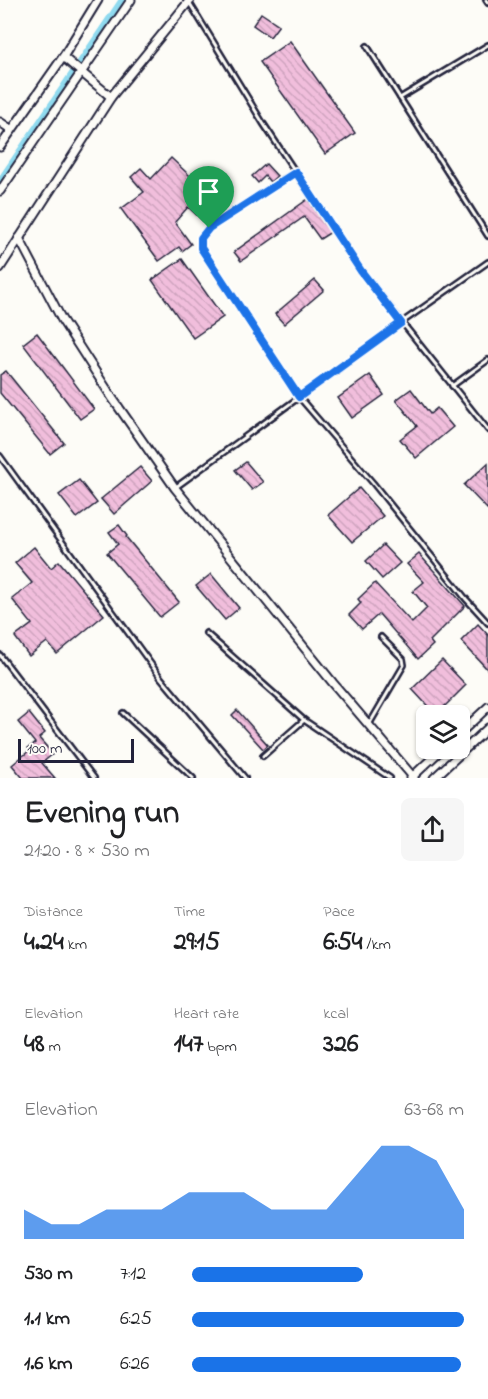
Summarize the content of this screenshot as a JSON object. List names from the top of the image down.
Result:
{
  "scale_bar": "100 m",
  "page": {
    "scale": "100 m",
    "heading": ["Evening run", "21:20 · 8 × 530 m"],
    "stats": [
      ["Distance", "4.24 km"],
      ["Time", "29:15"],
      ["Pace", "6:54 /km"],
      ["Elevation", "48 m"],
      ["Heart rate", "147 bpm"],
      ["kcal", "326"]
    ],
    "chart": ["Elevation", "63–68 m"],
    "list": [
      {
        "name": "530 m",
        "note": "7:12"
      },
      {
        "name": "1.1 km",
        "note": "6:25"
      },
      {
        "name": "1.6 km",
        "note": "6:26"
      }
    ]
  }
}
